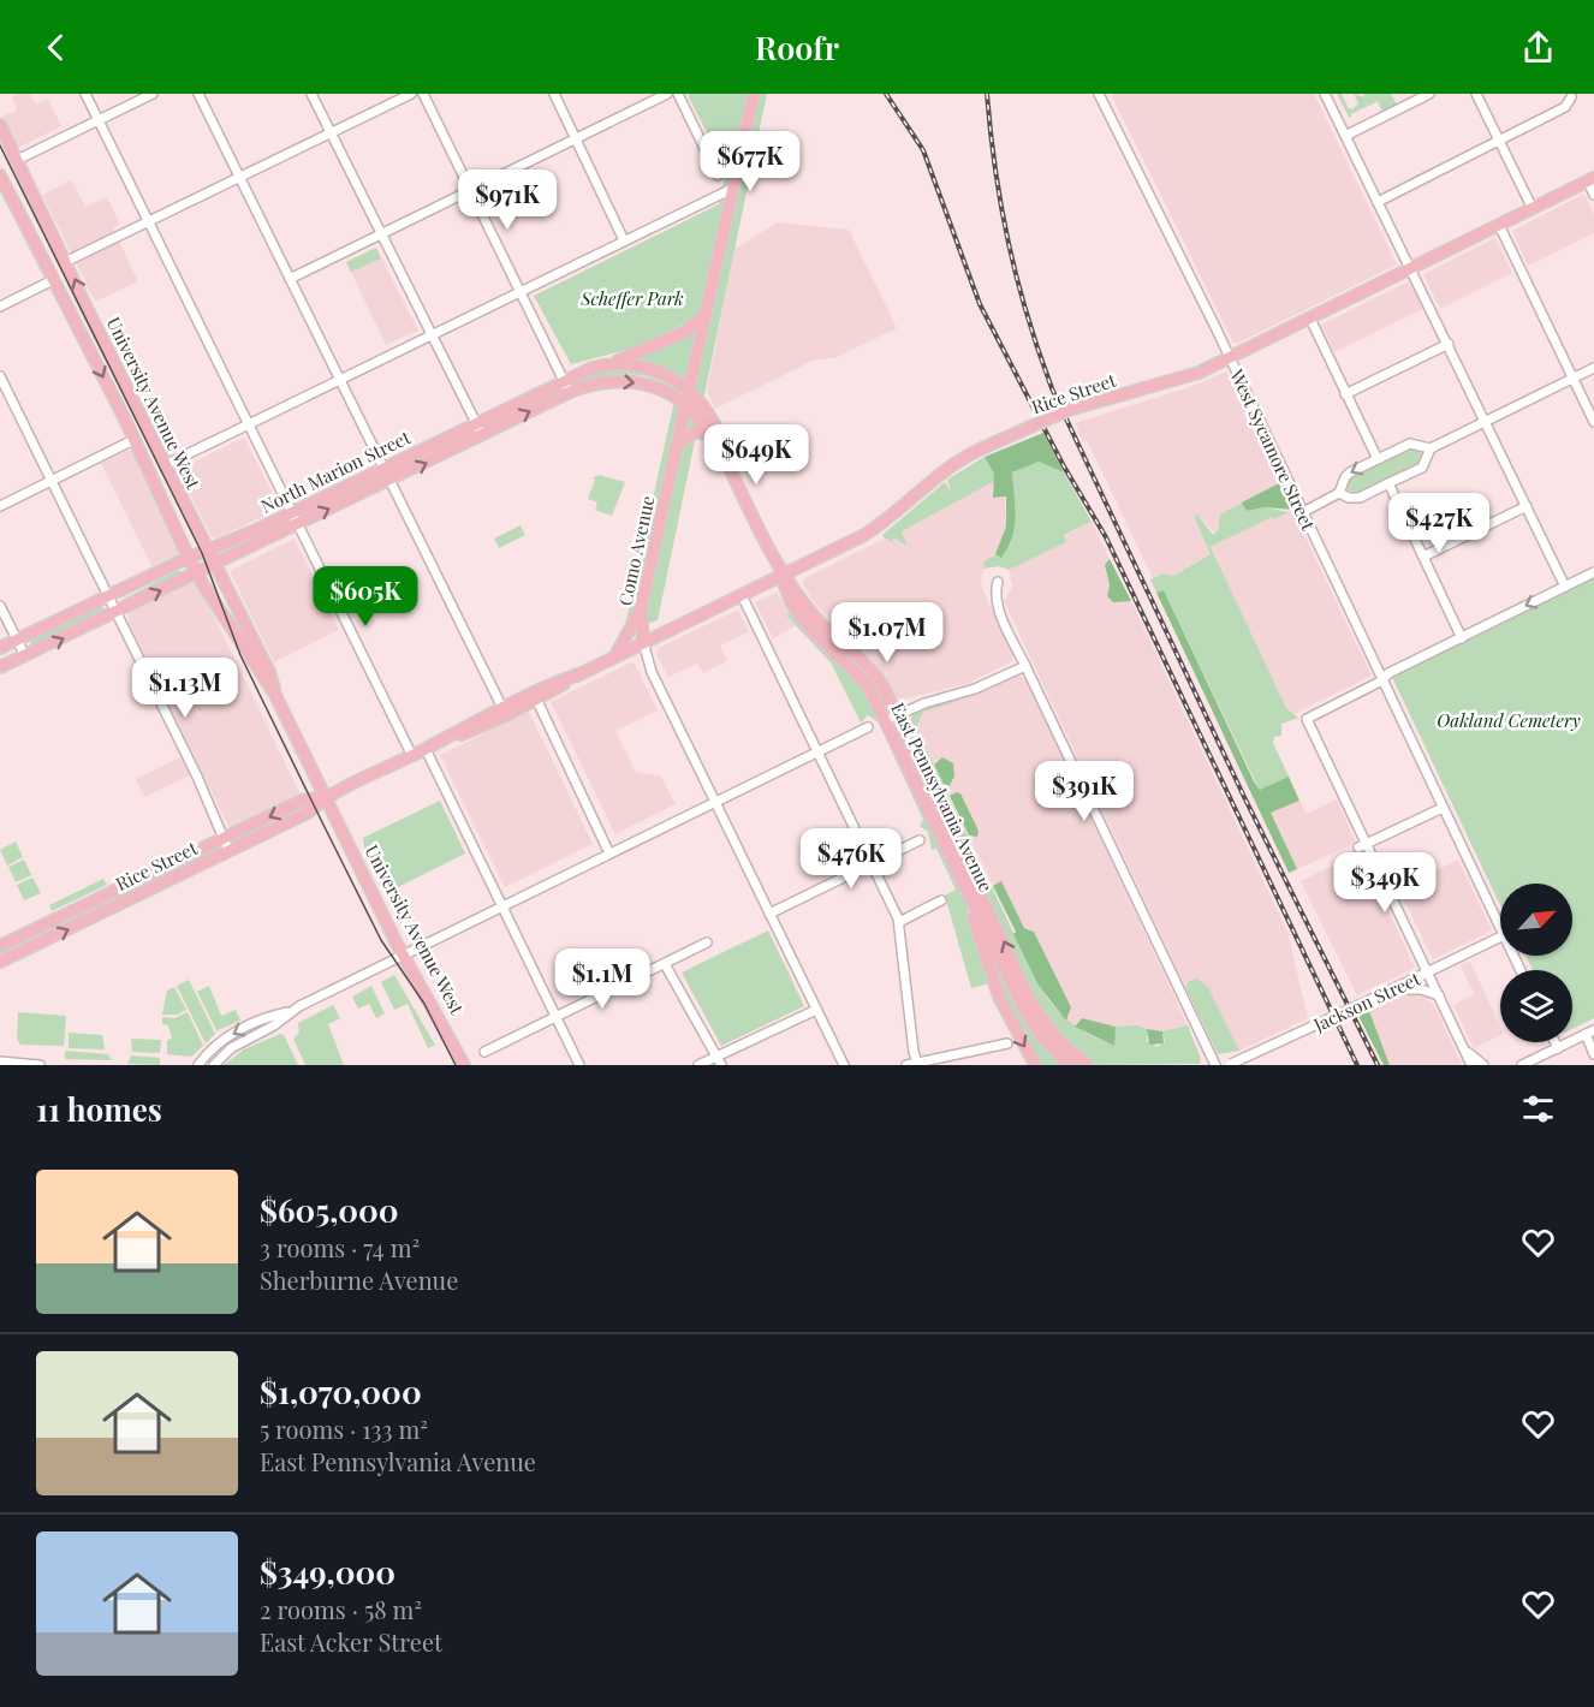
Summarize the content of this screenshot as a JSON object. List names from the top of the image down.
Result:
{
  "streets": {
    "main road": [
      "Rice Street",
      "University Avenue West",
      "North Marion Street",
      "Como Avenue",
      "East Pennsylvania Avenue"
    ],
    "street": ["West Sycamore Street", "Jackson Street"]
  },
  "crossings": [
    ["Rice Street", "University Avenue West"],
    ["Rice Street", "West Sycamore Street"],
    ["Rice Street", "Como Avenue"],
    ["Rice Street", "East Pennsylvania Avenue"],
    ["University Avenue West", "North Marion Street"],
    ["North Marion Street", "Como Avenue"]
  ],
  "parks": ["Scheffer Park", "Oakland Cemetery"],
  "north": "top right",
  "page": {
    "header": "Roofr",
    "price": [
      "$677K",
      "$971K",
      "$649K",
      "$427K",
      "$605K",
      "$1.07M",
      "$1.13M",
      "$391K",
      "$476K",
      "$349K",
      "$1.1M"
    ],
    "heading": "11 homes",
    "list": [
      {
        "name": "$605,000",
        "note": "3 rooms · 74 m² · Sherburne Avenue"
      },
      {
        "name": "$1,070,000",
        "note": "5 rooms · 133 m² · East Pennsylvania Avenue"
      },
      {
        "name": "$349,000",
        "note": "2 rooms · 58 m² · East Acker Street"
      }
    ]
  }
}
